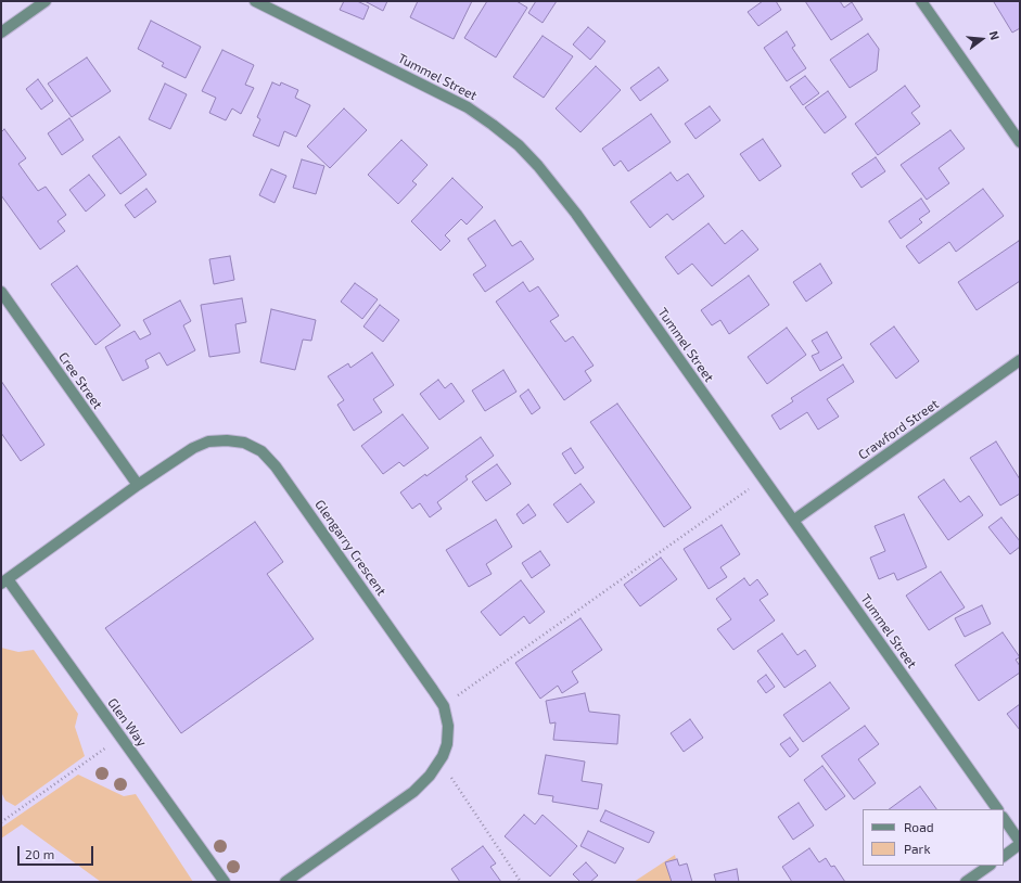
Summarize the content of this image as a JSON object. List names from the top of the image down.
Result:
{
  "streets": {
    "street": [
      "Tummel Street",
      "Cree Street",
      "Crawford Street",
      "Glengarry Crescent",
      "Glen Way"
    ]
  },
  "crossings": [
    ["Tummel Street", "Crawford Street"],
    ["Cree Street", "Glengarry Crescent"],
    ["Glengarry Crescent", "Glen Way"]
  ],
  "legend": ["Road", "Park"],
  "scale_bar": "20 m",
  "north": "right"
}
